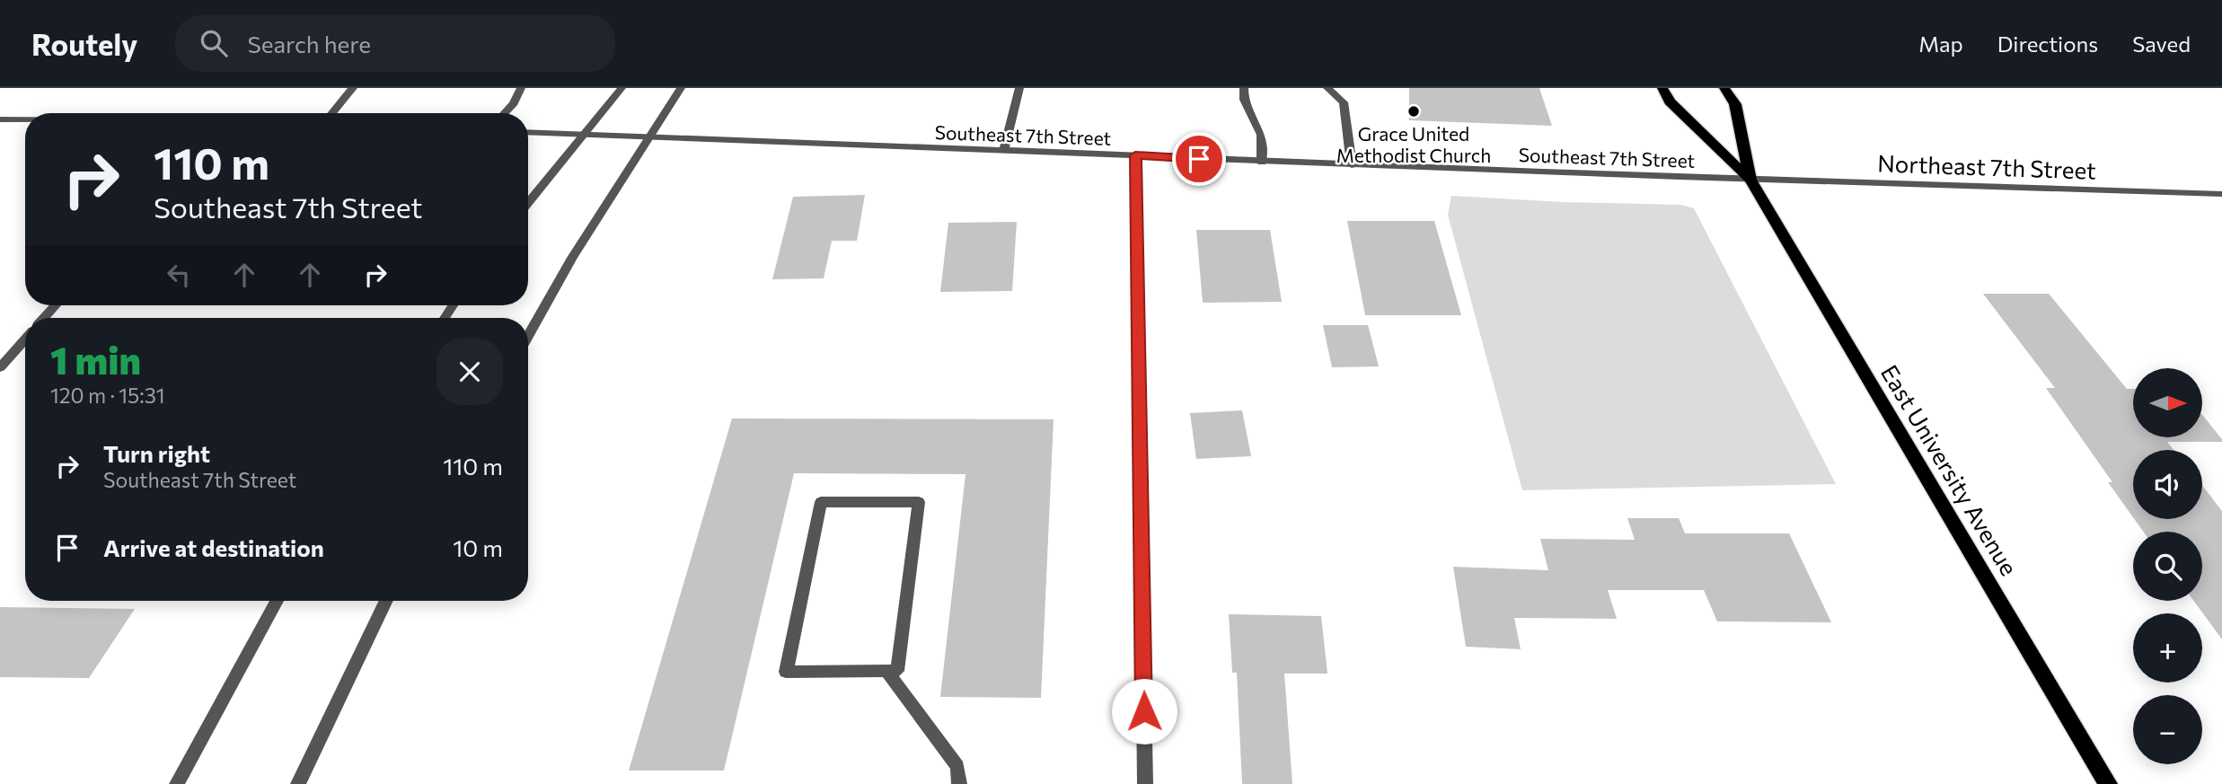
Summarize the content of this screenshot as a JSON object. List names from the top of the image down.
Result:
{
  "streets": {
    "main road": ["East University Avenue"],
    "street": ["Southeast 7th Street", "Northeast 7th Street"]
  },
  "crossings": [
    ["Southeast 7th Street", "Northeast 7th Street"],
    ["Southeast 7th Street", "East University Avenue"],
    ["Northeast 7th Street", "East University Avenue"]
  ],
  "places": ["Grace United Methodist Church"],
  "north": "right",
  "page": {
    "header": "Routely",
    "search": "Search here",
    "nav": ["Map", "Directions", "Saved"],
    "turn": ["110 m", "Southeast 7th Street"],
    "heading": ["1 min", "120 m · 15:31"],
    "map_buttons": ["+", "−"],
    "list": [
      {
        "name": "Turn right",
        "note": "Southeast 7th Street",
        "value": "110 m"
      },
      {
        "name": "Arrive at destination",
        "value": "10 m"
      }
    ]
  }
}
